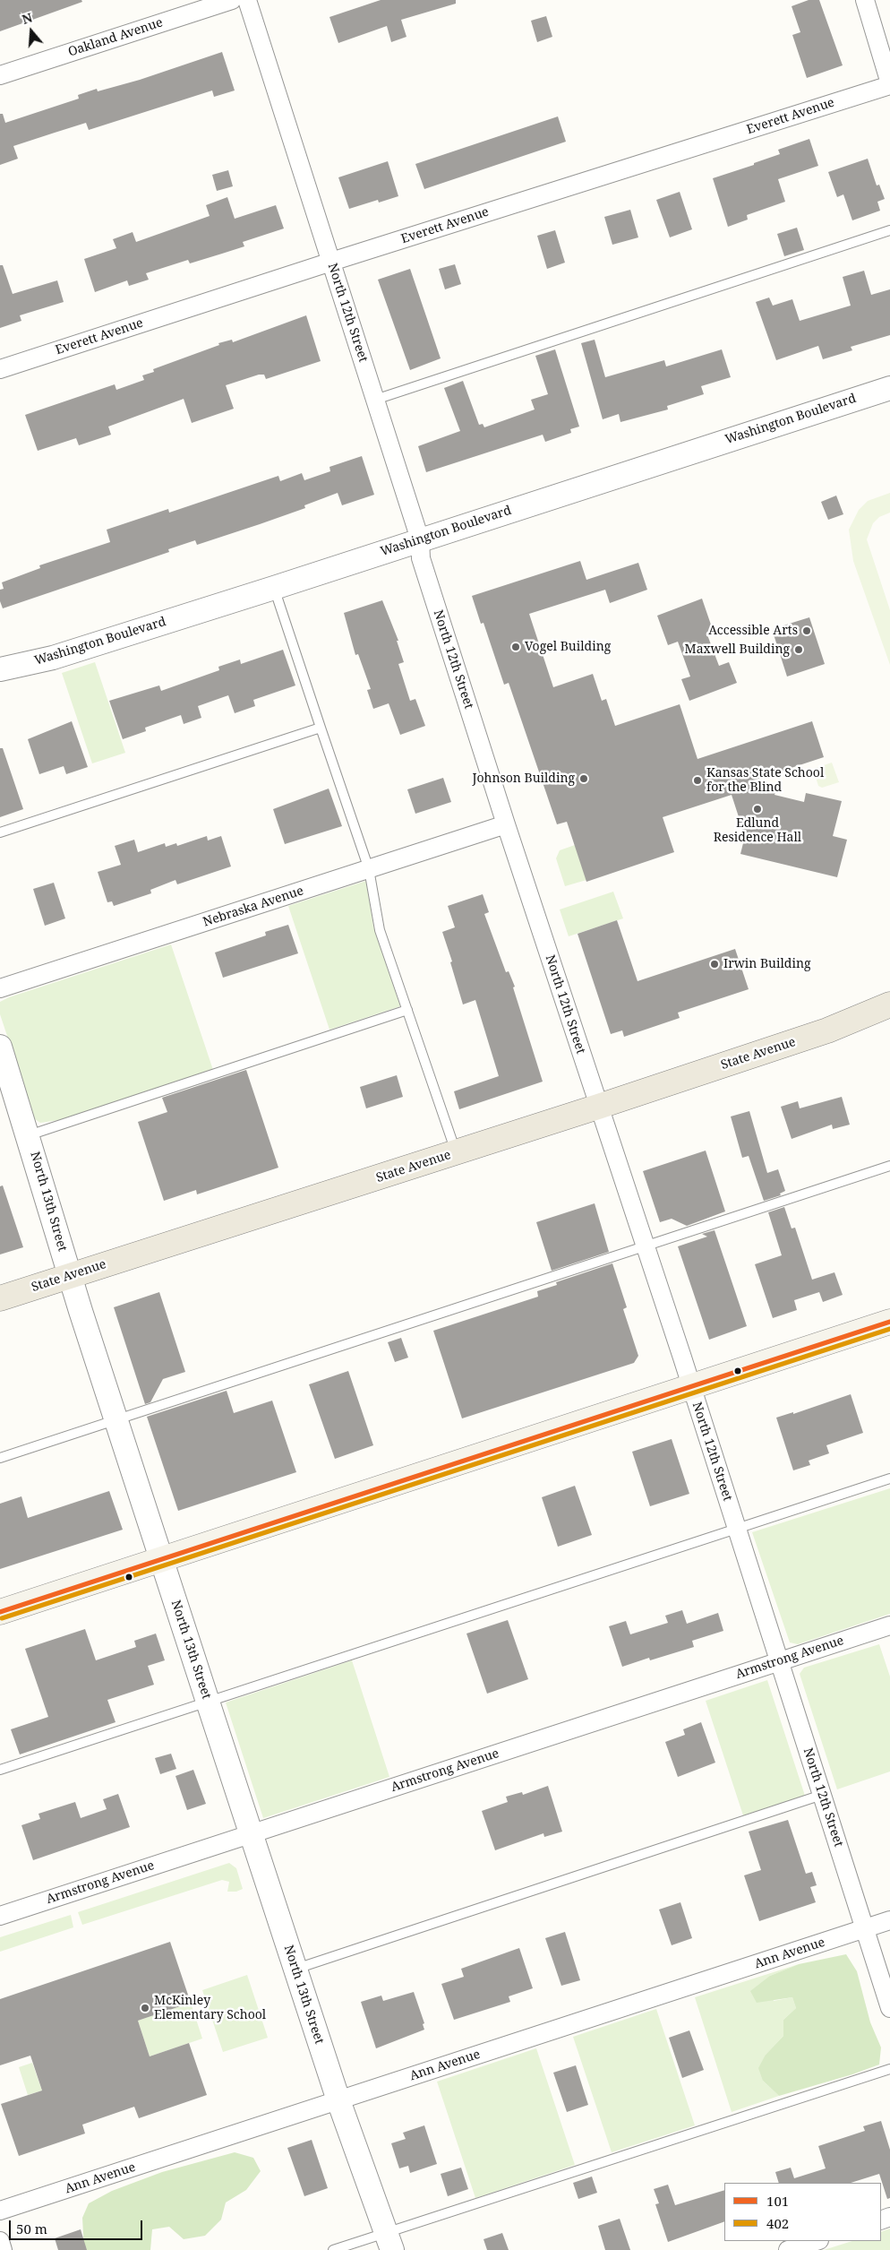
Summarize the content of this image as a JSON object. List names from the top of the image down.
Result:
{
  "streets": {
    "main road": ["State Avenue"],
    "street": [
      "Oakland Avenue",
      "Everett Avenue",
      "North 12th Street",
      "Washington Boulevard",
      "Nebraska Avenue",
      "North 13th Street",
      "Armstrong Avenue",
      "Ann Avenue"
    ]
  },
  "crossings": [
    ["Everett Avenue", "North 12th Street"],
    ["North 12th Street", "Washington Boulevard"],
    ["North 12th Street", "Nebraska Avenue"],
    ["North 12th Street", "State Avenue"],
    ["North 12th Street", "Armstrong Avenue"],
    ["North 12th Street", "Ann Avenue"],
    ["State Avenue", "North 13th Street"],
    ["North 13th Street", "Armstrong Avenue"],
    ["North 13th Street", "Ann Avenue"]
  ],
  "places": [
    "Accessible Arts",
    "Vogel Building",
    "Maxwell Building",
    "Johnson Building",
    "Kansas State School for the Blind",
    "Edlund Residence Hall",
    "Irwin Building",
    "McKinley Elementary School"
  ],
  "lines": ["transit line 101", "transit line 402"],
  "legend": ["101", "402"],
  "scale_bar": "50 m",
  "north": "top"
}
